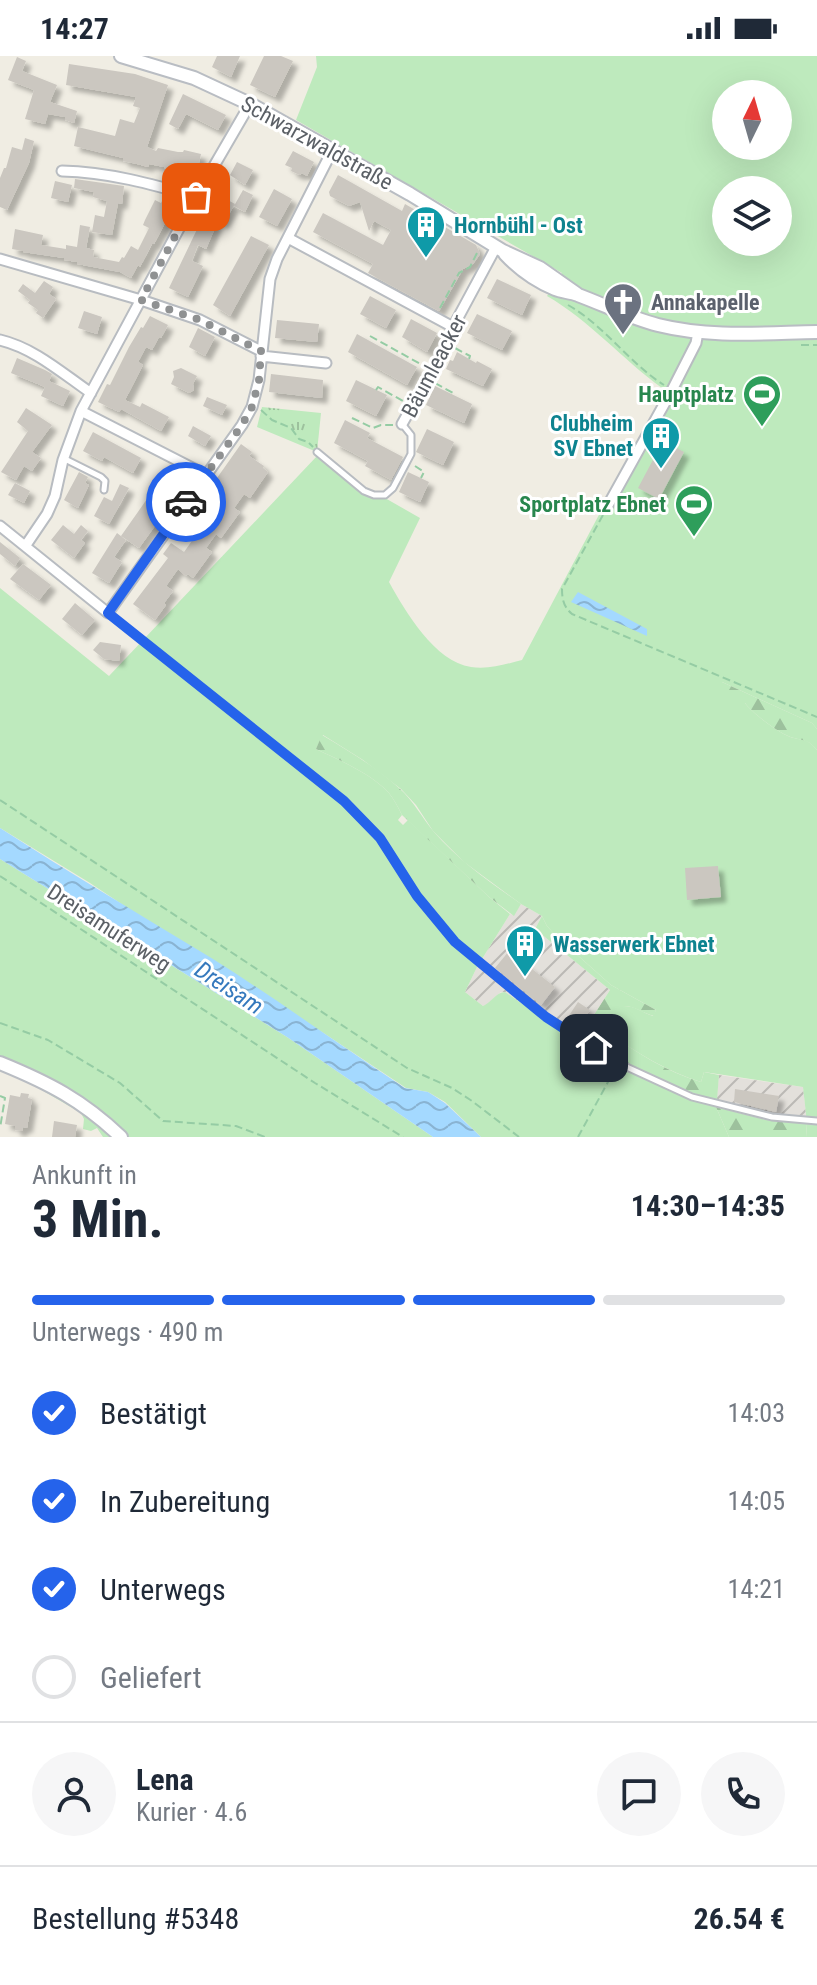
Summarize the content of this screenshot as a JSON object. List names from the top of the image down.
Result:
{
  "streets": {
    "main road": ["Schwarzwaldstraße"],
    "street": ["Bäumleacker"],
    "path": ["Dreisamuferweg"]
  },
  "crossings": [
    ["Schwarzwaldstraße", "Bäumleacker"]
  ],
  "water": ["Dreisam"],
  "places": {
    "building": ["Hornbühl - Ost", "Clubheim SV Ebnet", "Wasserwerk Ebnet"],
    "church": ["Annakapelle"],
    "sports": ["Hauptplatz", "Sportplatz Ebnet"]
  },
  "north": "top",
  "page": {
    "status": "14:27",
    "heading": ["3 Min.", "Ankunft in", "14:30–14:35"],
    "panel": [
      "Lena",
      "Kurier · 4.6",
      "Bestellung #5348",
      "26.54 €"
    ],
    "bar": "Unterwegs · 490 m",
    "list": [
      ["Bestätigt", "14:03"],
      ["In Zubereitung", "14:05"],
      ["Unterwegs", "14:21"],
      "Geliefert"
    ]
  }
}
